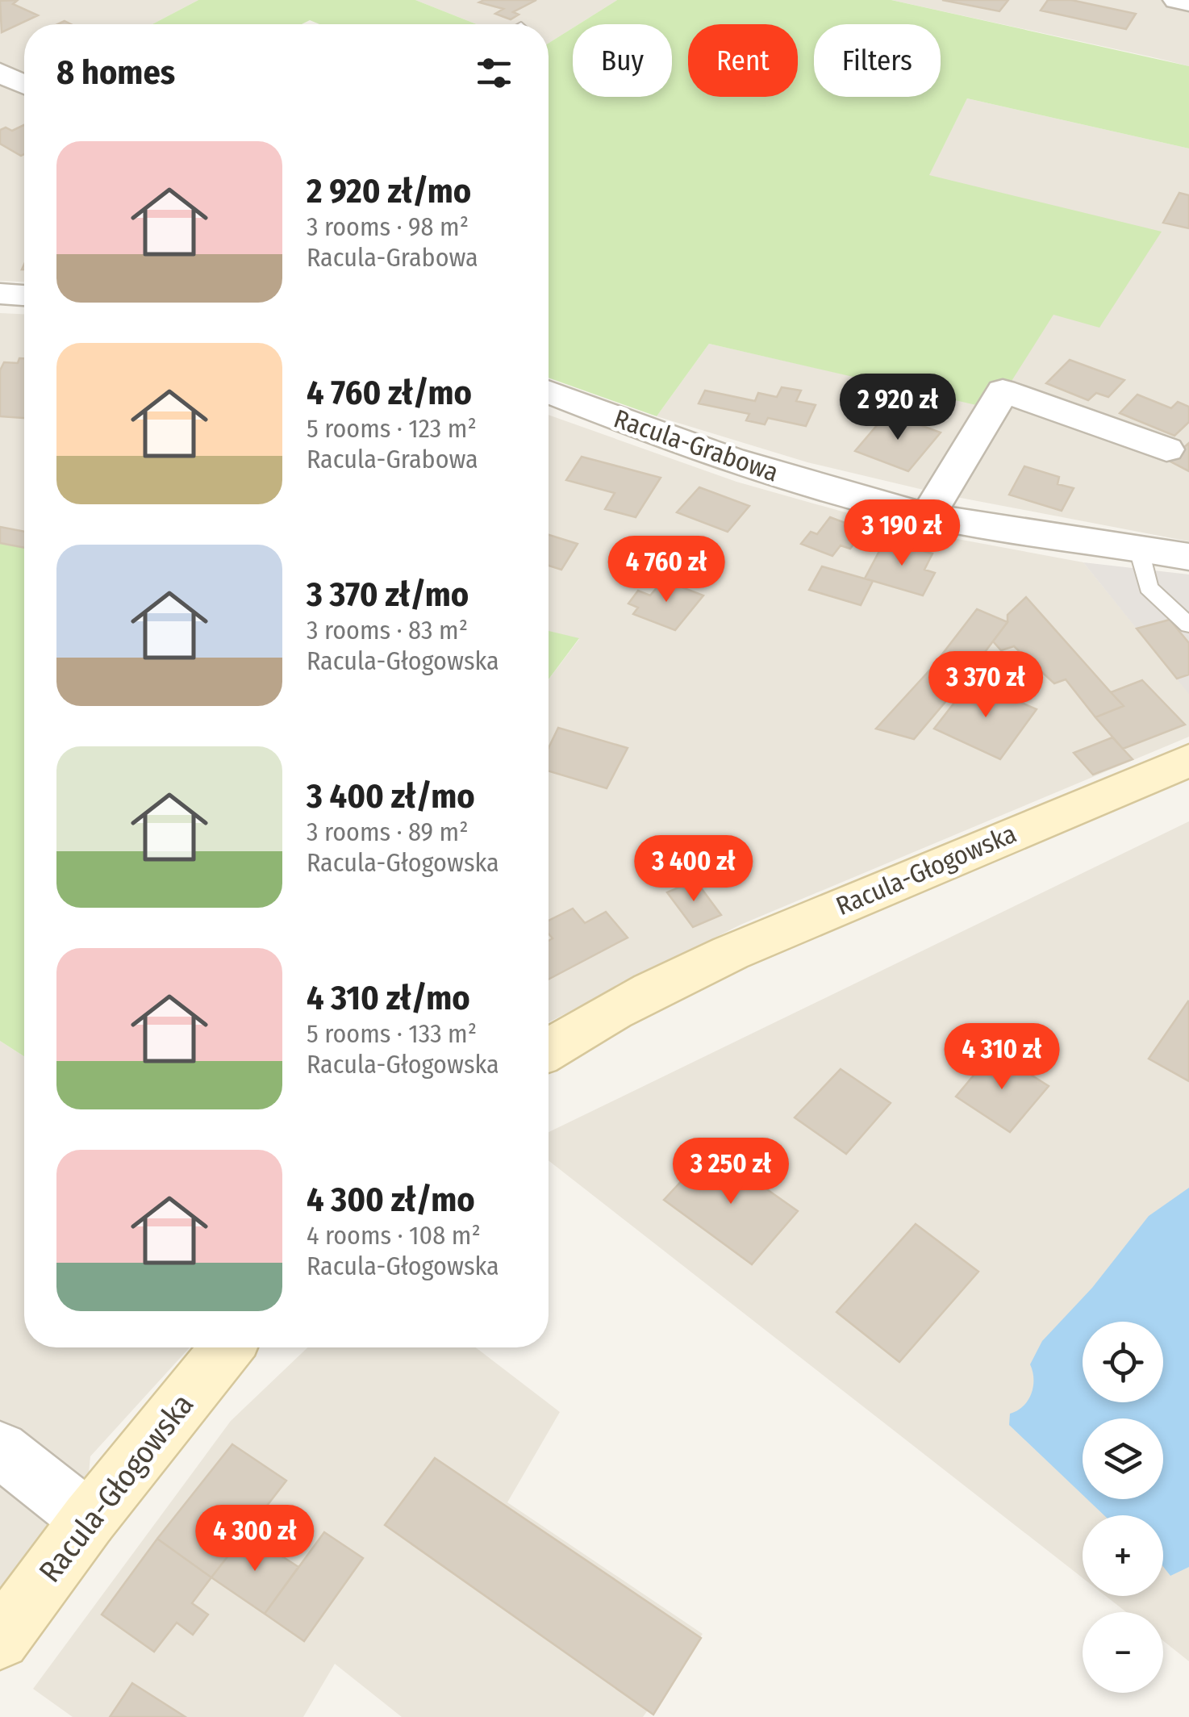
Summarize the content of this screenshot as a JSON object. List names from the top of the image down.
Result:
{
  "streets": {
    "street": ["Racula-Grabowa", "Racula-Głogowska"]
  },
  "page": {
    "chip": ["Buy", "Rent", "Filters"],
    "heading": "8 homes",
    "list": [
      {
        "name": "2 920 zł/mo",
        "note": "3 rooms · 98 m² · Racula-Grabowa"
      },
      {
        "name": "4 760 zł/mo",
        "note": "5 rooms · 123 m² · Racula-Grabowa"
      },
      {
        "name": "3 370 zł/mo",
        "note": "3 rooms · 83 m² · Racula-Głogowska"
      },
      {
        "name": "3 400 zł/mo",
        "note": "3 rooms · 89 m² · Racula-Głogowska"
      },
      {
        "name": "4 310 zł/mo",
        "note": "5 rooms · 133 m² · Racula-Głogowska"
      },
      {
        "name": "4 300 zł/mo",
        "note": "4 rooms · 108 m² · Racula-Głogowska"
      }
    ],
    "price": [
      "2 920 zł",
      "3 190 zł",
      "4 760 zł",
      "3 370 zł",
      "3 400 zł",
      "4 310 zł",
      "3 250 zł",
      "4 300 zł"
    ],
    "map_buttons": ["+", "−"]
  }
}
